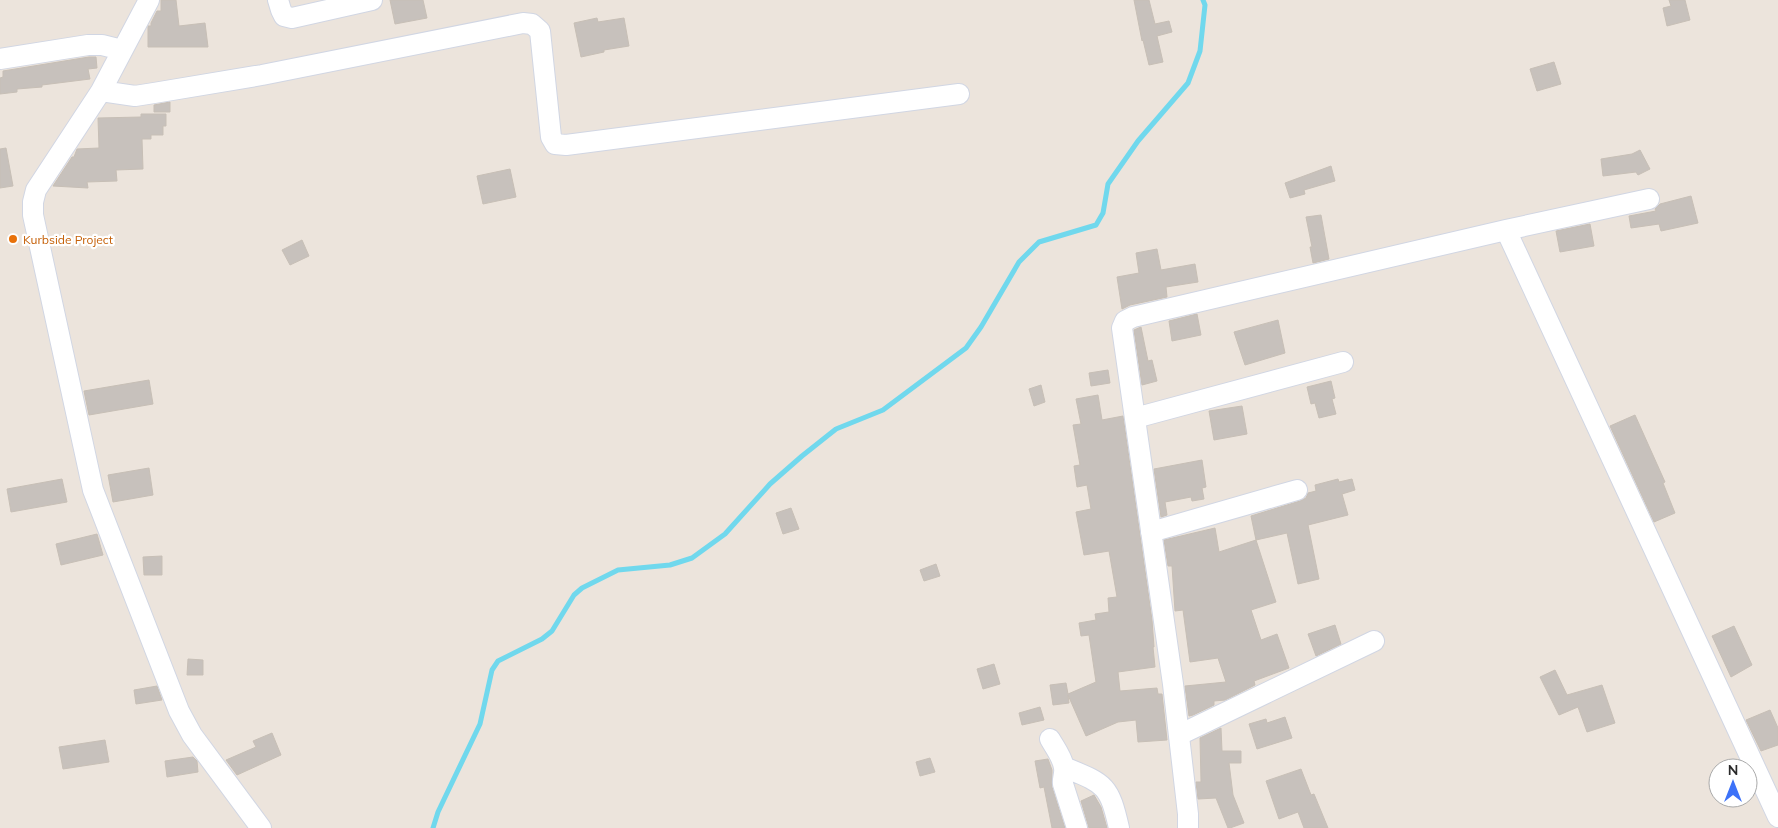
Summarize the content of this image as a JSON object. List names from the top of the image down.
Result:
{
  "places": ["Kurbside Project"],
  "north": "top"
}
